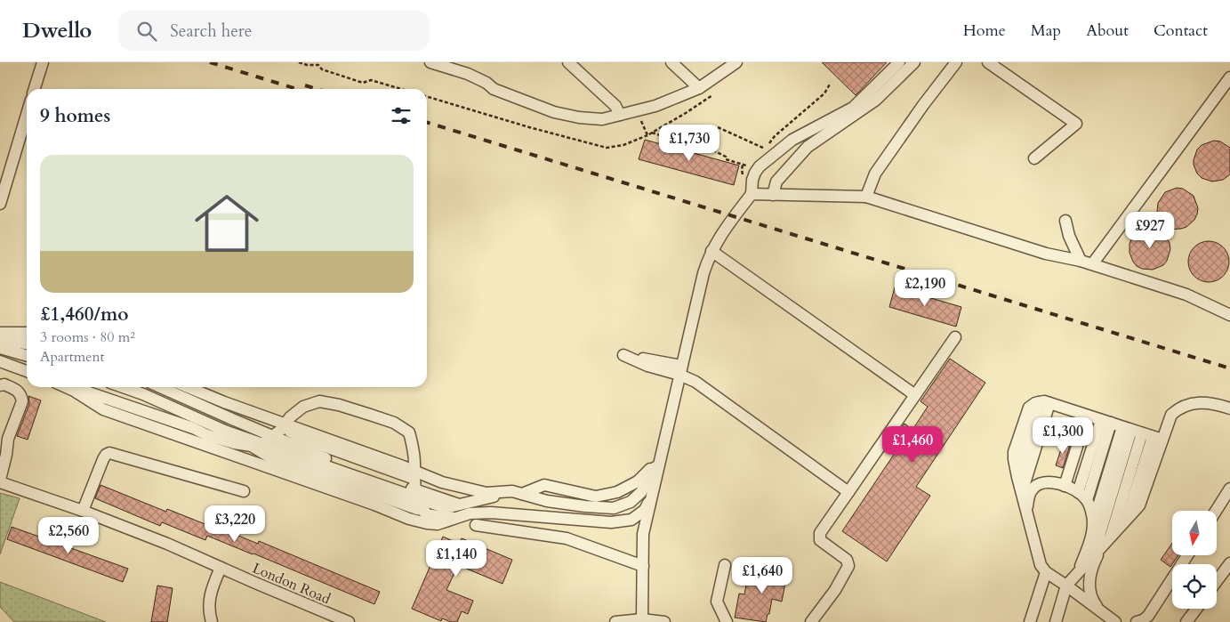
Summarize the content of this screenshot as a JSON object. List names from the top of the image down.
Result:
{
  "streets": {
    "street": ["London Road"]
  },
  "north": "bottom",
  "page": {
    "header": "Dwello",
    "search": "Search here",
    "nav": [
      "Home",
      "Map",
      "About",
      "Contact"
    ],
    "heading": "9 homes",
    "price": [
      "£1,730",
      "£927",
      "£2,190",
      "£1,300",
      "£1,460",
      "£3,220",
      "£2,560",
      "£1,140",
      "£1,640"
    ],
    "list": [
      {
        "name": "£1,460/mo",
        "note": "3 rooms · 80 m² · Apartment"
      }
    ]
  }
}
